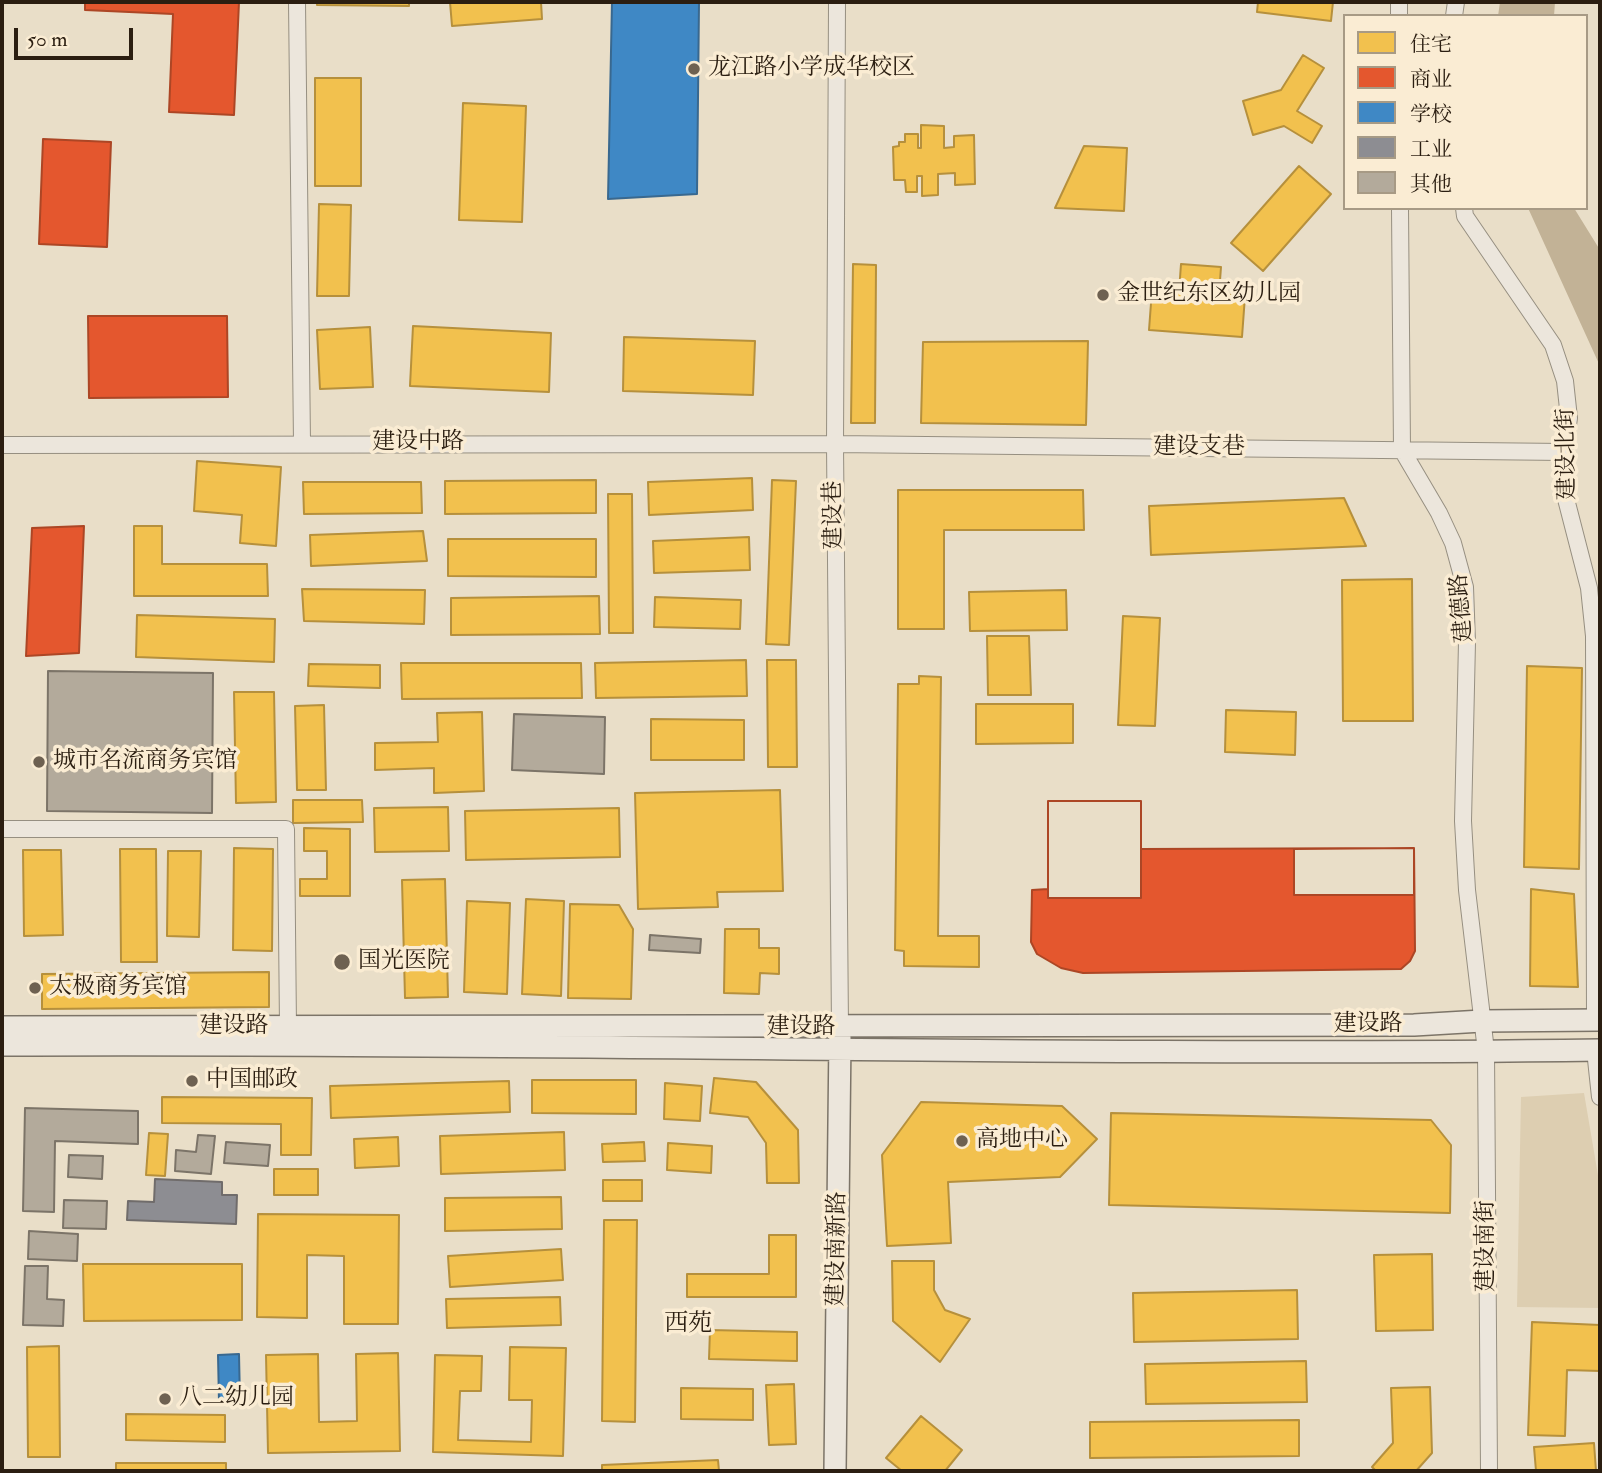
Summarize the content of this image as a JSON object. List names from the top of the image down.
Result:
{
  "streets": {
    "street": [
      "建设中路",
      "建设支巷",
      "建设北街",
      "建设巷",
      "建德路",
      "建设路",
      "建设南街",
      "建设南新路"
    ]
  },
  "crossings": [
    ["建设中路", "建设支巷"],
    ["建设中路", "建设巷"],
    ["建设支巷", "建设北街"],
    ["建设支巷", "建设巷"],
    ["建设支巷", "建德路"],
    ["建设北街", "建设路"],
    ["建设巷", "建设路"],
    ["建设巷", "建设南新路"],
    ["建德路", "建设路"],
    ["建德路", "建设南街"],
    ["建设路", "建设南街"],
    ["建设路", "建设南新路"]
  ],
  "districts": ["西苑"],
  "places": [
    "龙江路小学成华校区",
    "金世纪东区幼儿园",
    "城市名流商务宾馆",
    "国光医院",
    "太极商务宾馆",
    "中国邮政",
    "高地中心",
    "八二幼儿园"
  ],
  "legend": [
    "住宅",
    "商业",
    "学校",
    "工业",
    "其他"
  ],
  "scale_bar": "50 m"
}
